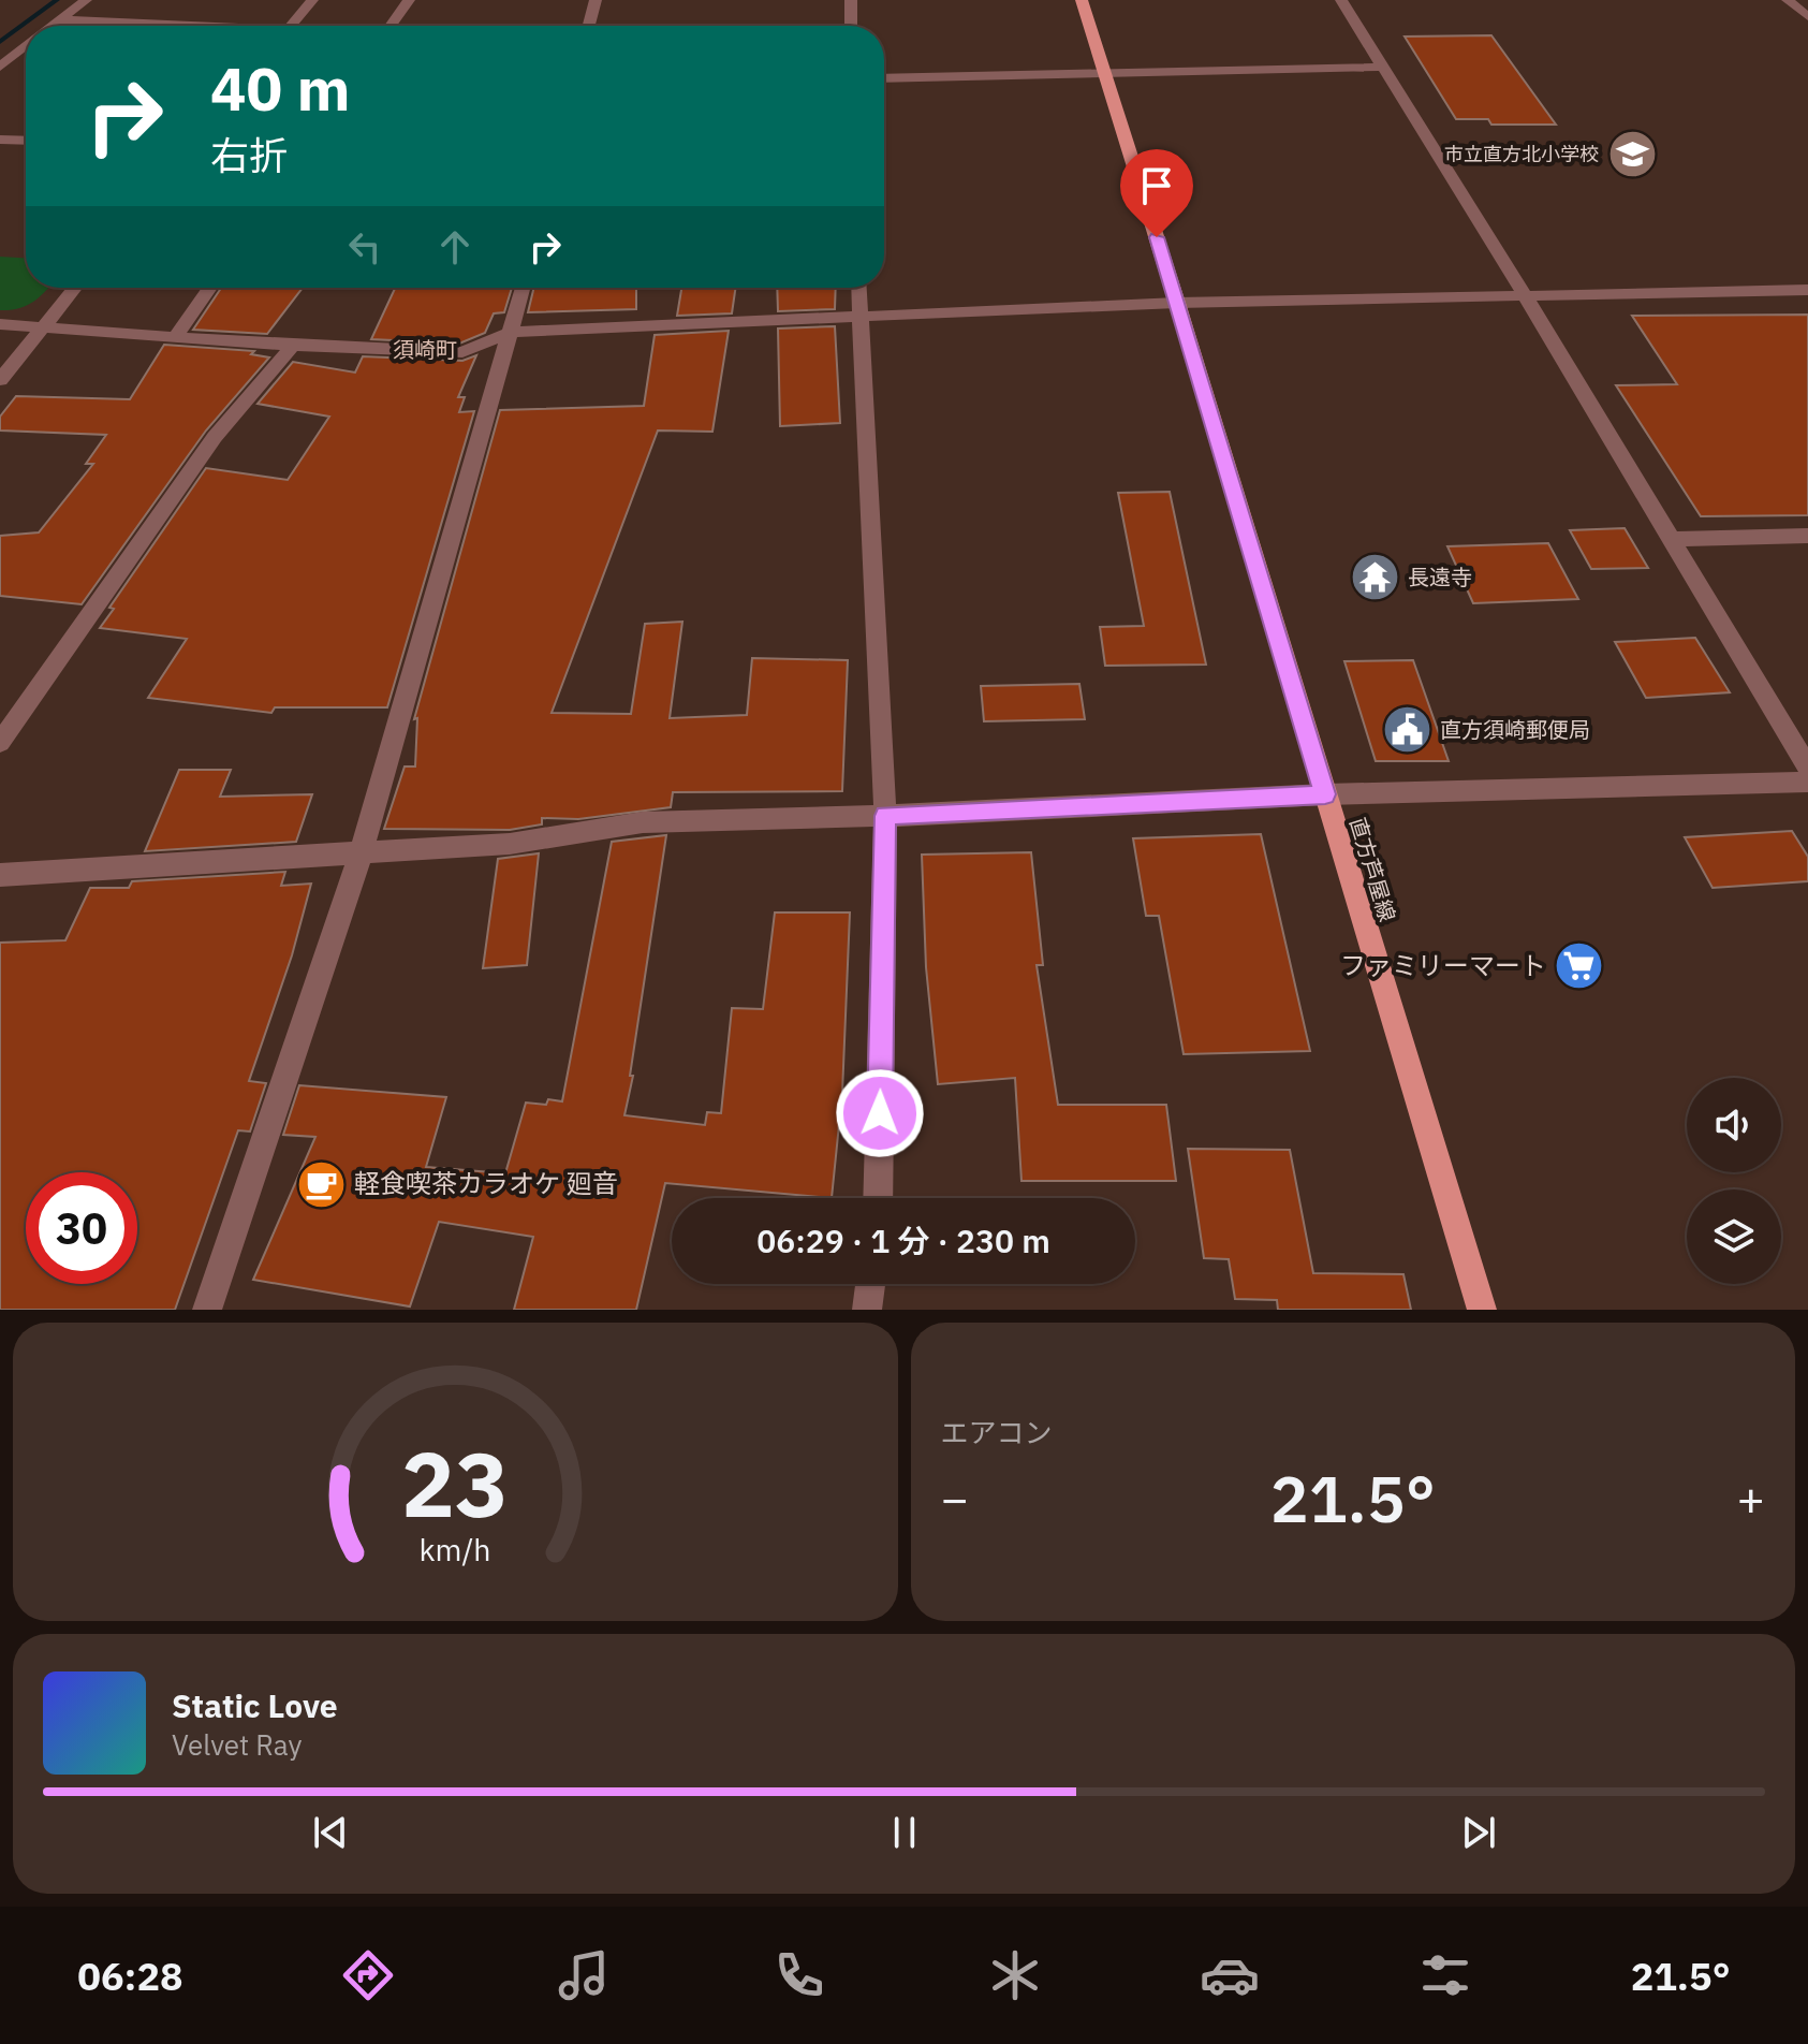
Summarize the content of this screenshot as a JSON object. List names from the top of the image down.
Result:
{
  "streets": {
    "main road": ["直方芦屋線"]
  },
  "districts": ["須崎町"],
  "places": {
    "school or university": ["市立直方北小学校"],
    "temple": ["長遠寺"],
    "public building": ["直方須崎郵便局"],
    "supermarket": ["ファミリーマート"],
    "cafe": ["軽食喫茶カラオケ 廻音"]
  },
  "page": {
    "turn": ["40 m", "右折"],
    "limit": "30",
    "trip": "06:29 · 1 分 · 230 m",
    "tile": "エアコン",
    "heat": ["−", "21.5°", "+"],
    "song": ["Static Love", "Velvet Ray"],
    "tabs": ["06:28", "21.5°"],
    "gauge": ["23", "km/h"]
  }
}
